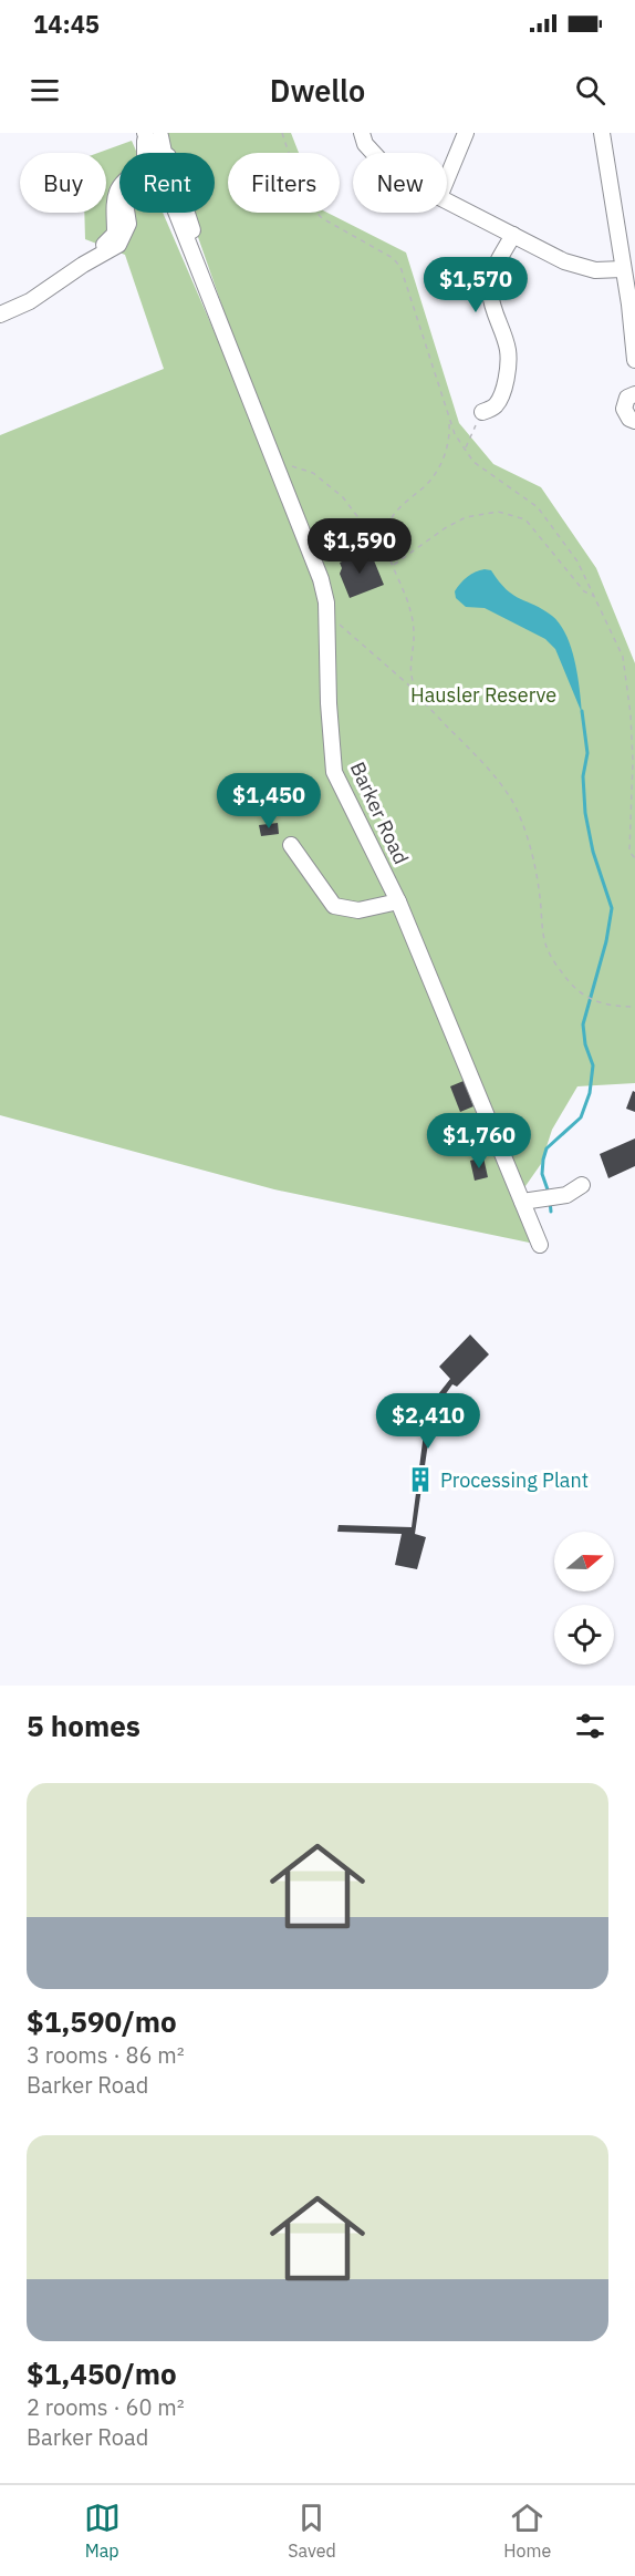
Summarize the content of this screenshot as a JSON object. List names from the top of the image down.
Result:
{
  "streets": {
    "street": ["Barker Road"]
  },
  "parks": ["Hausler Reserve"],
  "places": {
    "building": ["Processing Plant"]
  },
  "north": "right",
  "page": {
    "status": "14:45",
    "header": "Dwello",
    "chip": [
      "Buy",
      "Rent",
      "Filters",
      "New"
    ],
    "price": [
      "$1,570",
      "$1,590",
      "$1,450",
      "$1,760",
      "$2,410"
    ],
    "heading": "5 homes",
    "list": [
      {
        "name": "$1,590/mo",
        "note": "3 rooms · 86 m² · Barker Road"
      },
      {
        "name": "$1,450/mo",
        "note": "2 rooms · 60 m² · Barker Road"
      }
    ],
    "tabs": ["Map", "Saved", "Home"]
  }
}
